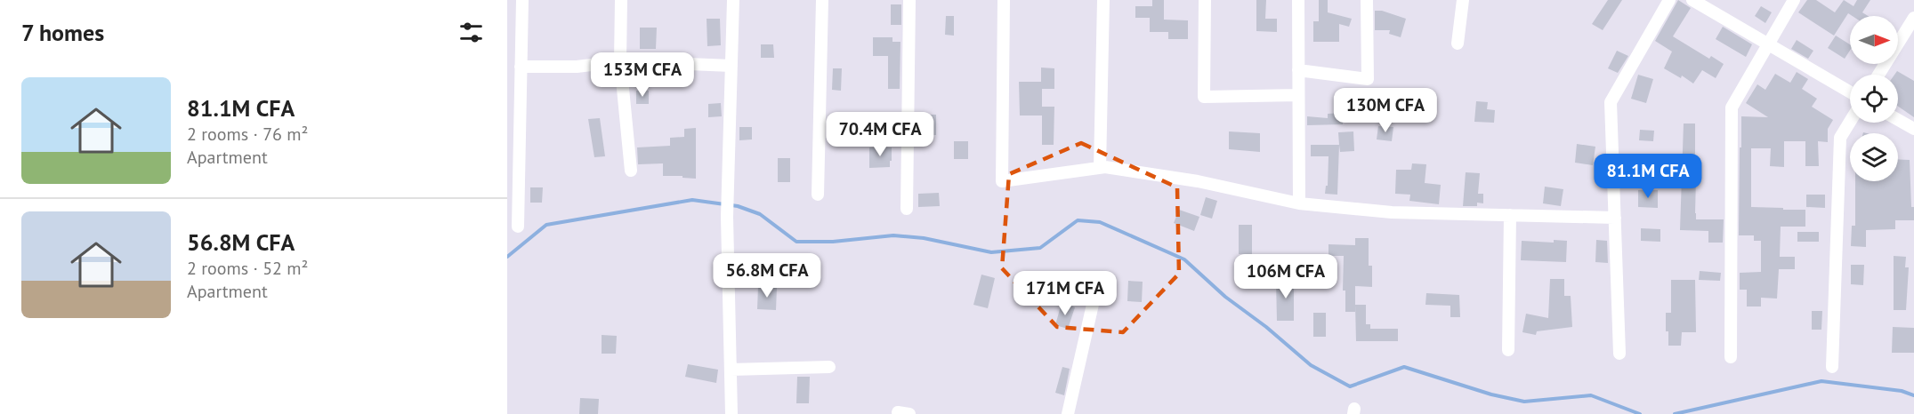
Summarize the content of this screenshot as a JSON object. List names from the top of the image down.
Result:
{
  "north": "right",
  "page": {
    "heading": "7 homes",
    "price": [
      "153M CFA",
      "130M CFA",
      "70.4M CFA",
      "81.1M CFA",
      "56.8M CFA",
      "106M CFA",
      "171M CFA"
    ],
    "list": [
      {
        "name": "81.1M CFA",
        "note": "2 rooms · 76 m² · Apartment"
      },
      {
        "name": "56.8M CFA",
        "note": "2 rooms · 52 m² · Apartment"
      }
    ]
  }
}
